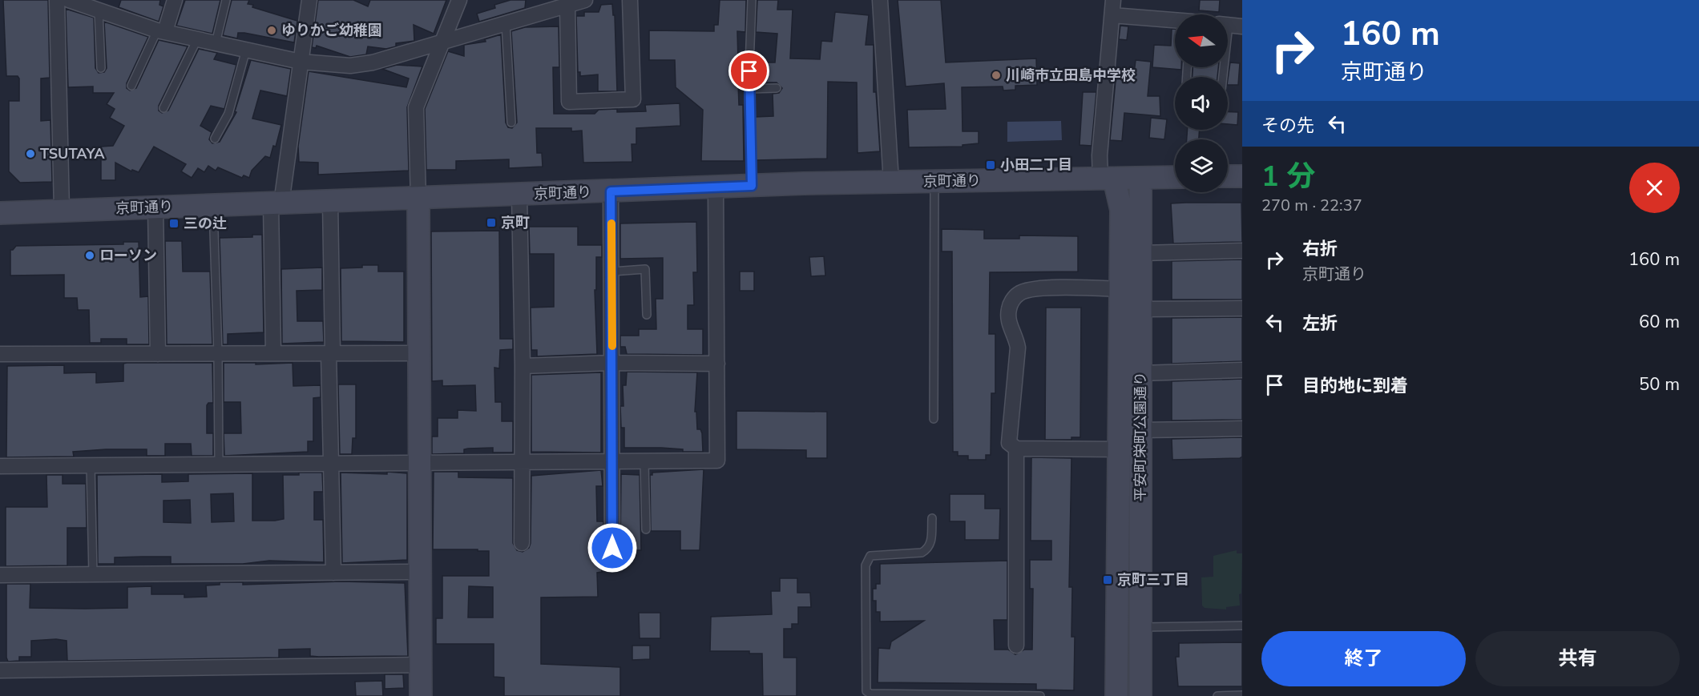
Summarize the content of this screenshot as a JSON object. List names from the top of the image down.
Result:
{
  "streets": {
    "street": ["京町通り", "平安町栄町公園通り"]
  },
  "crossings": [
    ["京町通り", "平安町栄町公園通り"]
  ],
  "places": {
    "other": [
      "ゆりかご幼稚園",
      "川崎市立田島中学校",
      "TSUTAYA",
      "ローソン"
    ],
    "transit": [
      "小田二丁目",
      "京町",
      "三の辻",
      "京町三丁目"
    ]
  },
  "north": "left",
  "page": {
    "turn": ["160 m", "京町通り"],
    "then": "その先",
    "heading": ["1 分", "270 m · 22:37"],
    "list": [
      {
        "name": "右折",
        "note": "京町通り",
        "value": "160 m"
      },
      {
        "name": "左折",
        "value": "60 m"
      },
      {
        "name": "目的地に到着",
        "value": "50 m"
      }
    ],
    "buttons": ["終了", "共有"]
  }
}
